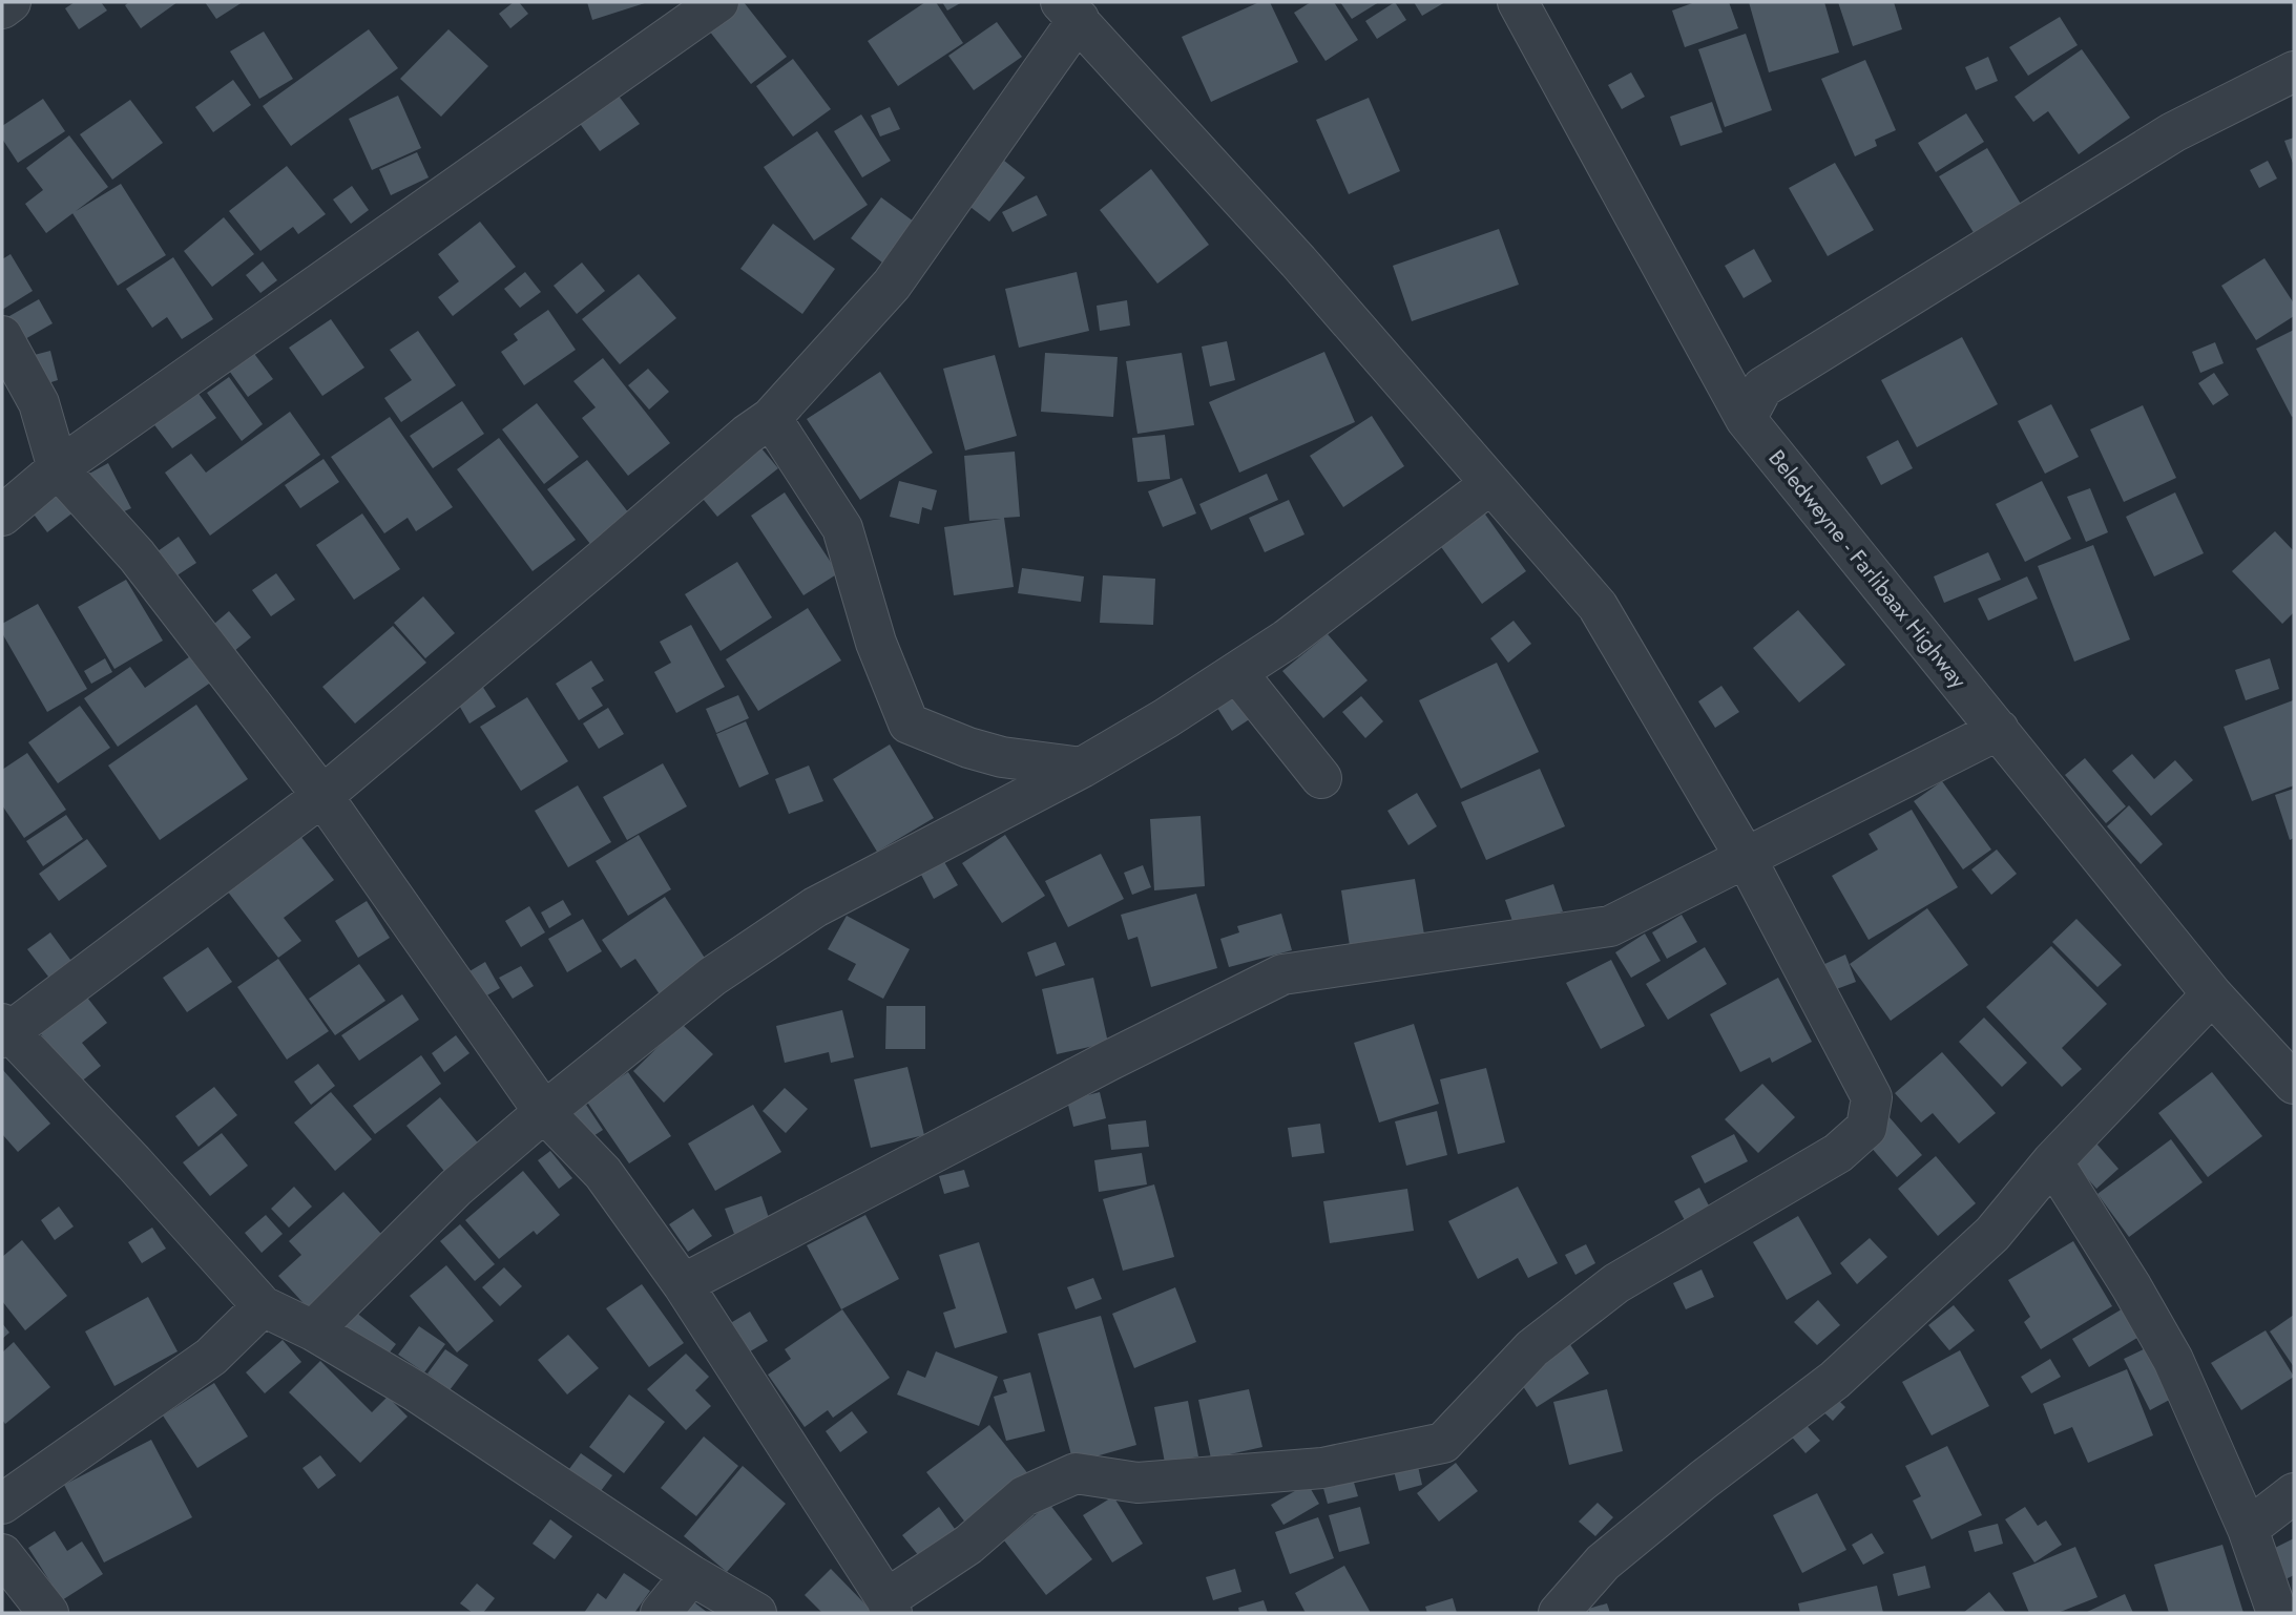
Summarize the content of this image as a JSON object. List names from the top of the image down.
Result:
{
  "streets": {
    "street": ["Beledweyne - Farlibaax Highway"]
  }
}
